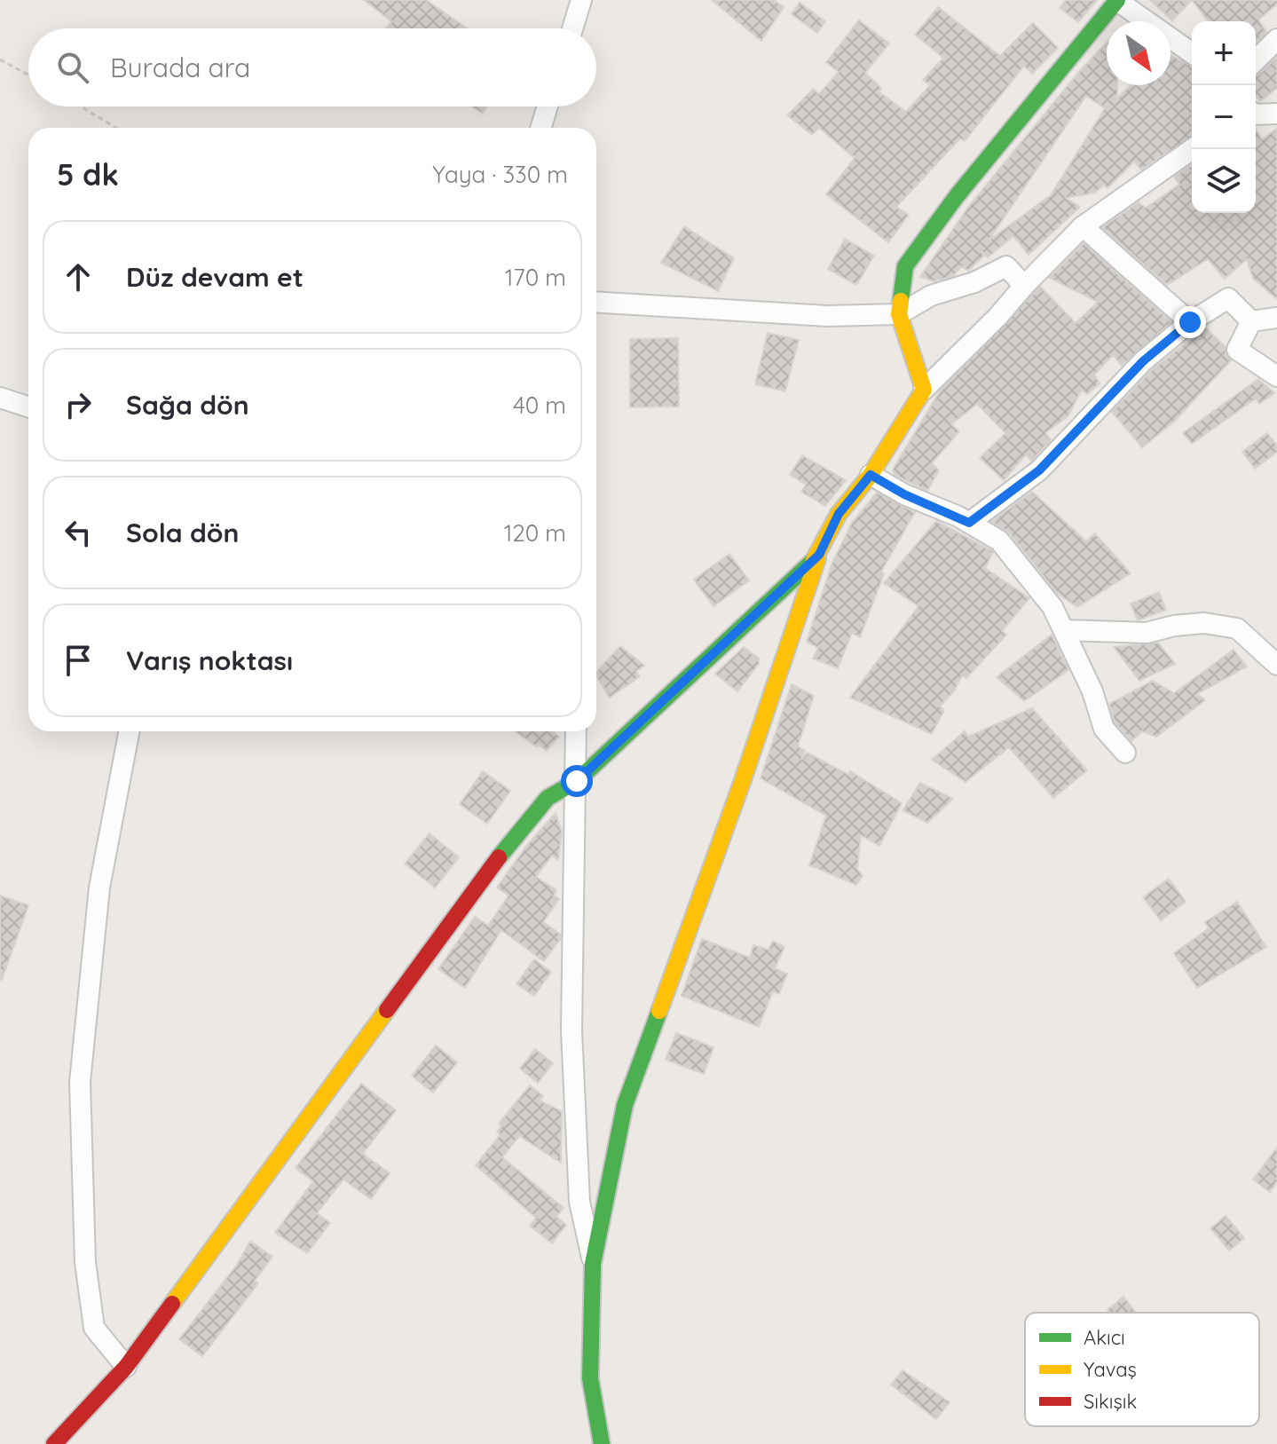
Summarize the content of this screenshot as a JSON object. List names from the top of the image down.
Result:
{
  "legend": ["Akıcı", "Yavaş", "Sıkışık"],
  "north": "bottom right",
  "page": {
    "map_buttons": ["+", "−"],
    "search": "Burada ara",
    "heading": ["5 dk", "Yaya · 330 m"],
    "list": [
      ["Düz devam et", "170 m"],
      ["Sağa dön", "40 m"],
      ["Sola dön", "120 m"],
      "Varış noktası"
    ]
  }
}
